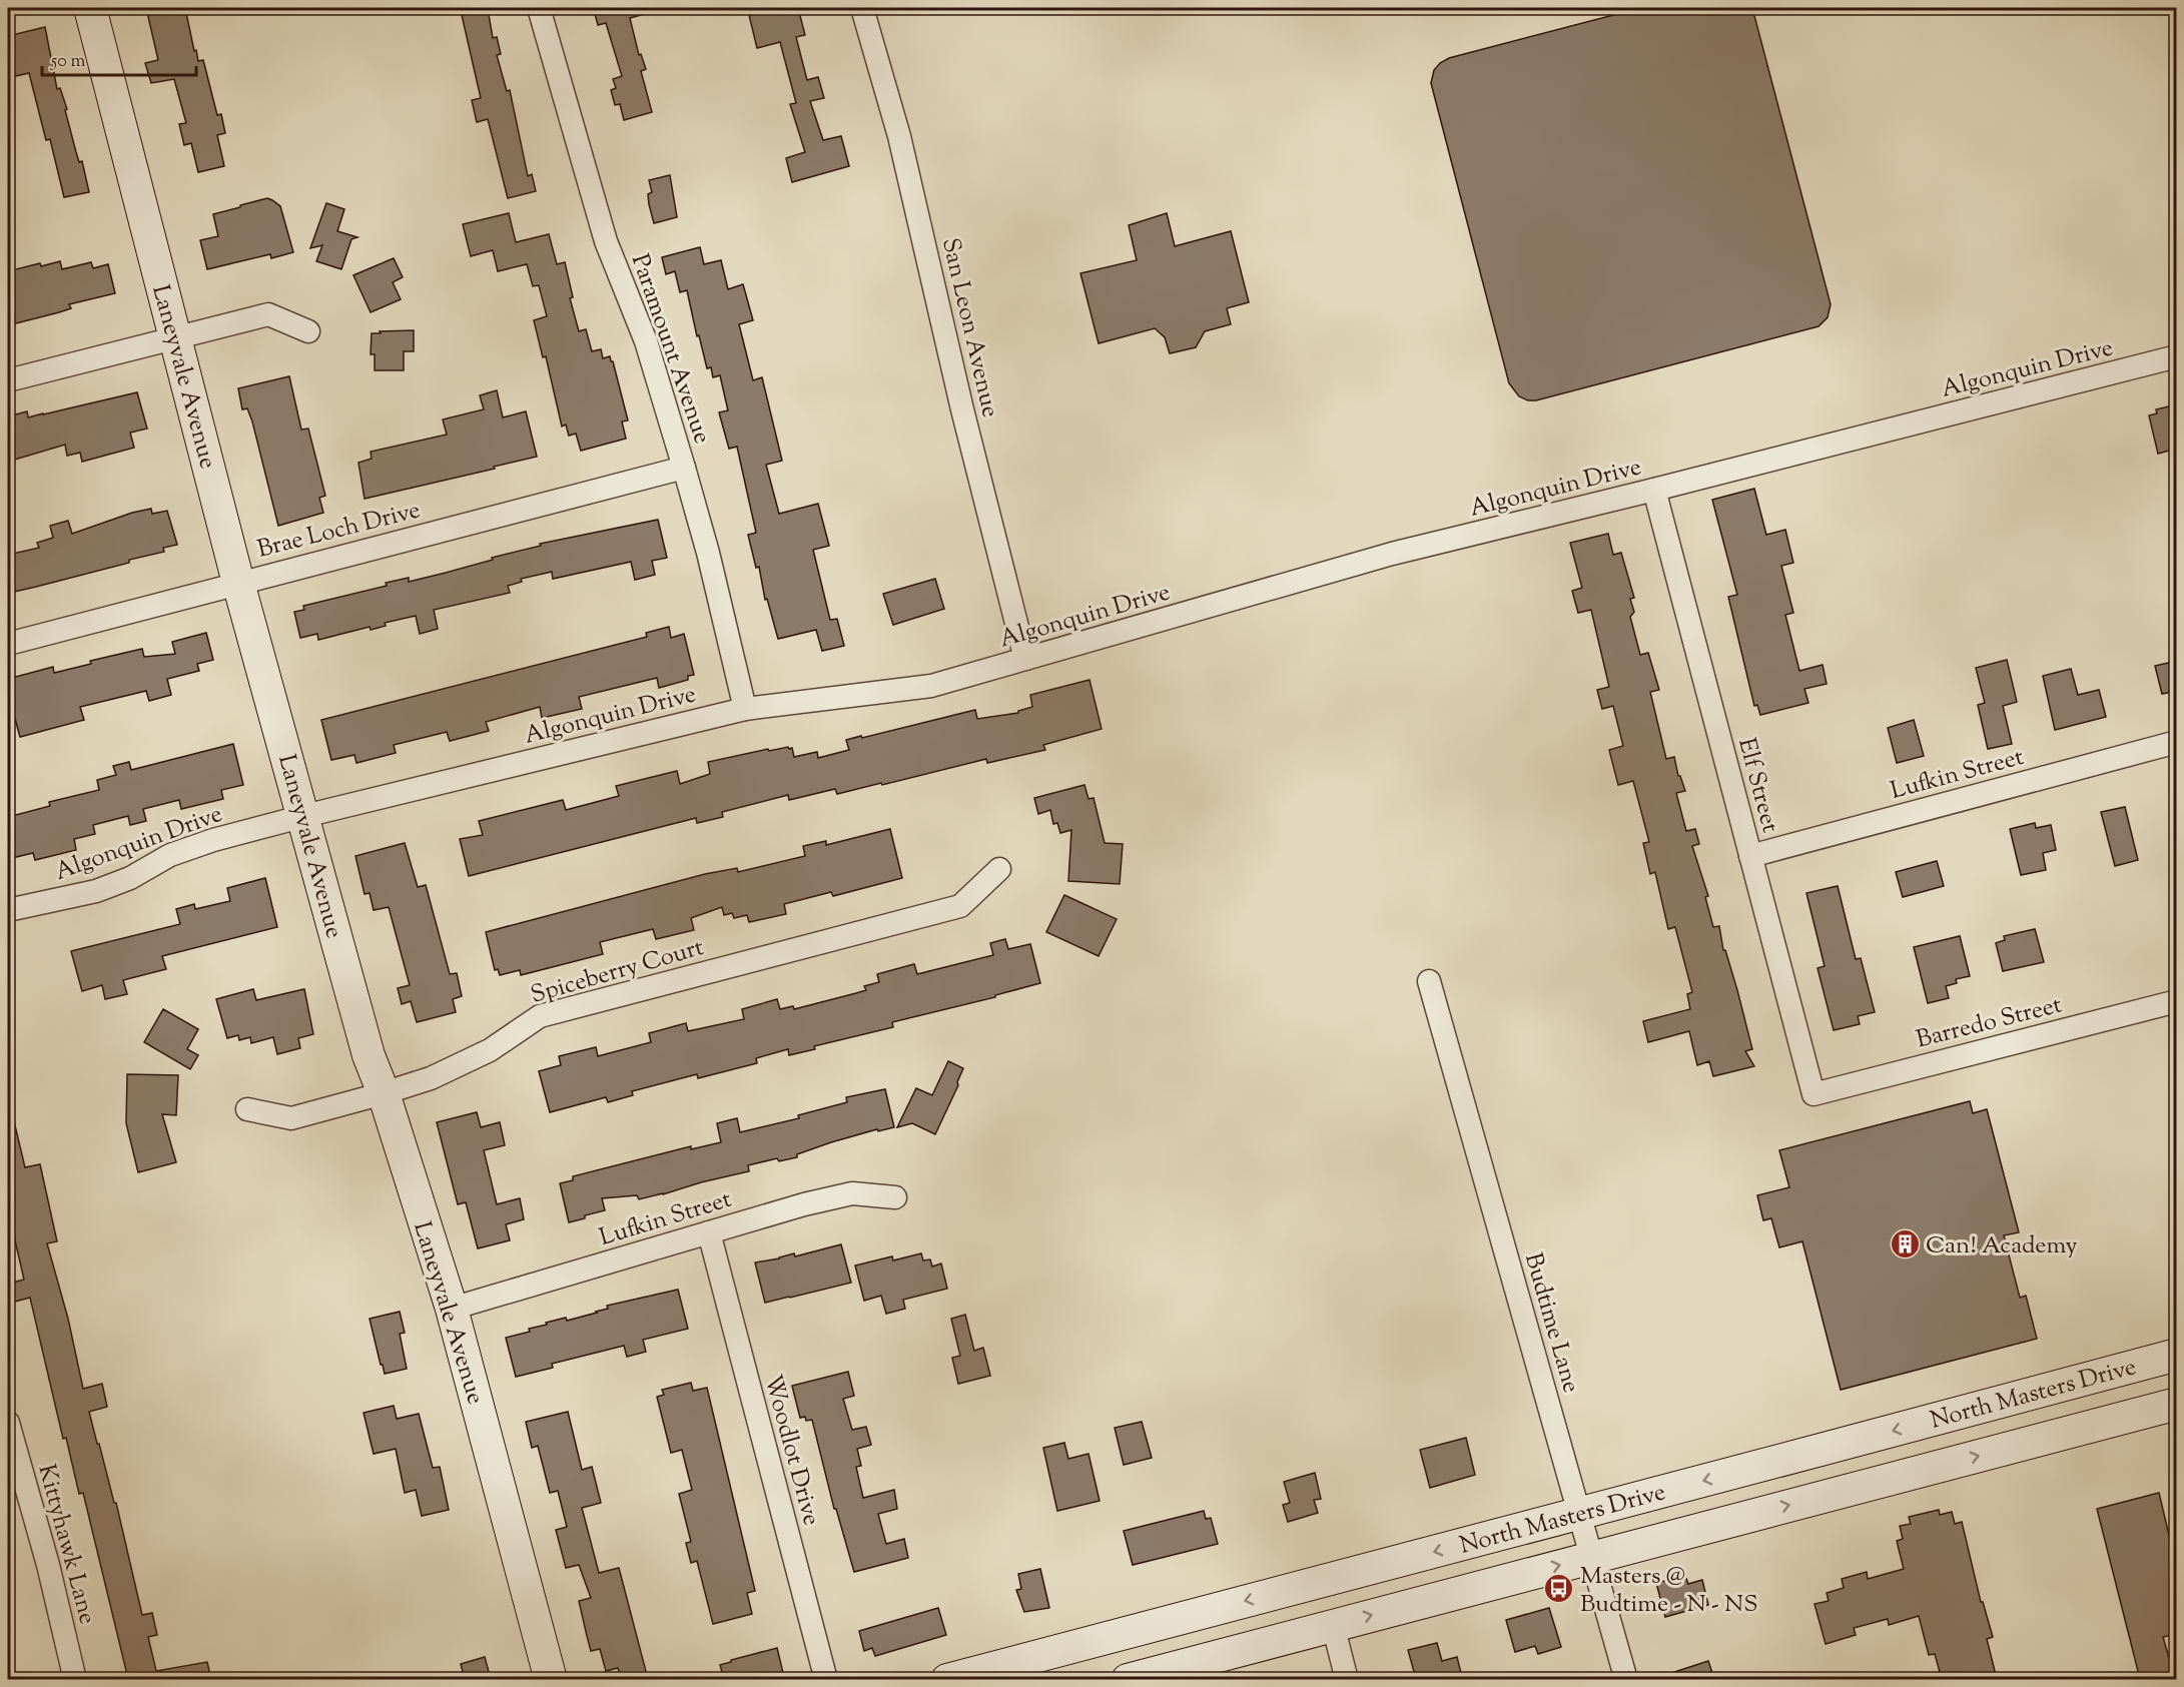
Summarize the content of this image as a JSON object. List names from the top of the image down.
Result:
{
  "streets": {
    "main road": ["Laneyvale Avenue", "North Masters Drive"],
    "street": [
      "San Leon Avenue",
      "Paramount Avenue",
      "Algonquin Drive",
      "Brae Loch Drive",
      "Lufkin Street",
      "Elf Street",
      "Spiceberry Court",
      "Barredo Street",
      "Budtime Lane",
      "Woodlot Drive",
      "Kittyhawk Lane"
    ]
  },
  "crossings": [
    ["San Leon Avenue", "Algonquin Drive"],
    ["Paramount Avenue", "Algonquin Drive"],
    ["Paramount Avenue", "Brae Loch Drive"],
    ["Algonquin Drive", "Laneyvale Avenue"],
    ["Algonquin Drive", "Elf Street"],
    ["Laneyvale Avenue", "Brae Loch Drive"],
    ["Laneyvale Avenue", "Lufkin Street"],
    ["Laneyvale Avenue", "Spiceberry Court"],
    ["Lufkin Street", "Elf Street"],
    ["Lufkin Street", "Woodlot Drive"],
    ["Elf Street", "Barredo Street"],
    ["Budtime Lane", "North Masters Drive"]
  ],
  "places": {
    "building": ["Can! Academy"],
    "bus stop": ["Masters @ Budtime - N - NS"]
  },
  "scale_bar": "50 m"
}
